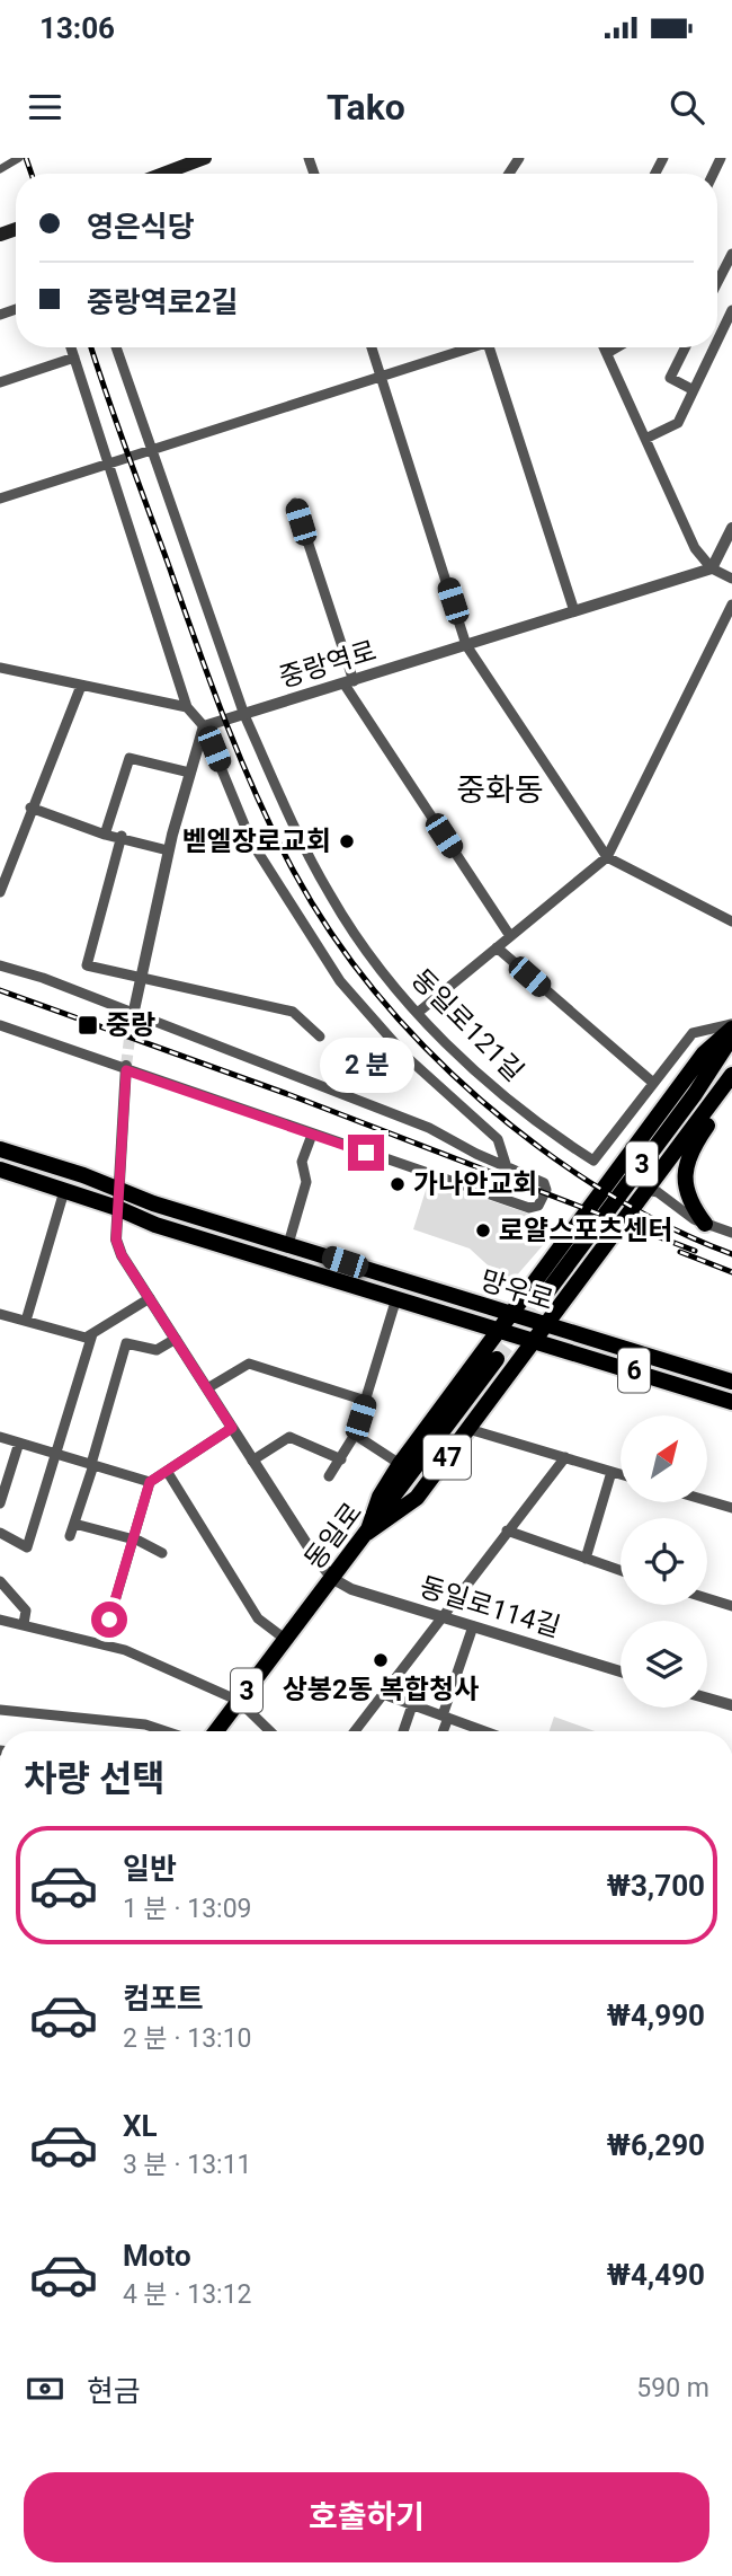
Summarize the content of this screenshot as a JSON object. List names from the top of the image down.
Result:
{
  "streets": {
    "main road": [
      "3",
      "망우로",
      "6",
      "47",
      "동일로"
    ],
    "street": ["중랑역로", "동일로121길", "동일로114길"]
  },
  "crossings": [
    ["중랑역로", "동일로121길"],
    ["망우로", "47"],
    ["47", "동일로"],
    ["동일로", "동일로114길"]
  ],
  "districts": ["중화동"],
  "places": {
    "other": [
      "벧엘장로교회",
      "가나안교회",
      "로얄스포츠센터",
      "상봉2동 복합청사"
    ],
    "transit": ["중랑"]
  },
  "north": "top right",
  "page": {
    "status": "13:06",
    "header": "Tako",
    "banner": ["영은식당", "중랑역로2길"],
    "bubble": "2 분",
    "heading": "차량 선택",
    "list": [
      {
        "name": "일반",
        "note": "1 분 · 13:09",
        "value": "₩3,700"
      },
      {
        "name": "컴포트",
        "note": "2 분 · 13:10",
        "value": "₩4,990"
      },
      {
        "name": "XL",
        "note": "3 분 · 13:11",
        "value": "₩6,290"
      },
      {
        "name": "Moto",
        "note": "4 분 · 13:12",
        "value": "₩4,490"
      }
    ],
    "pay": ["현금", "590 m"],
    "buttons": "호출하기"
  }
}
